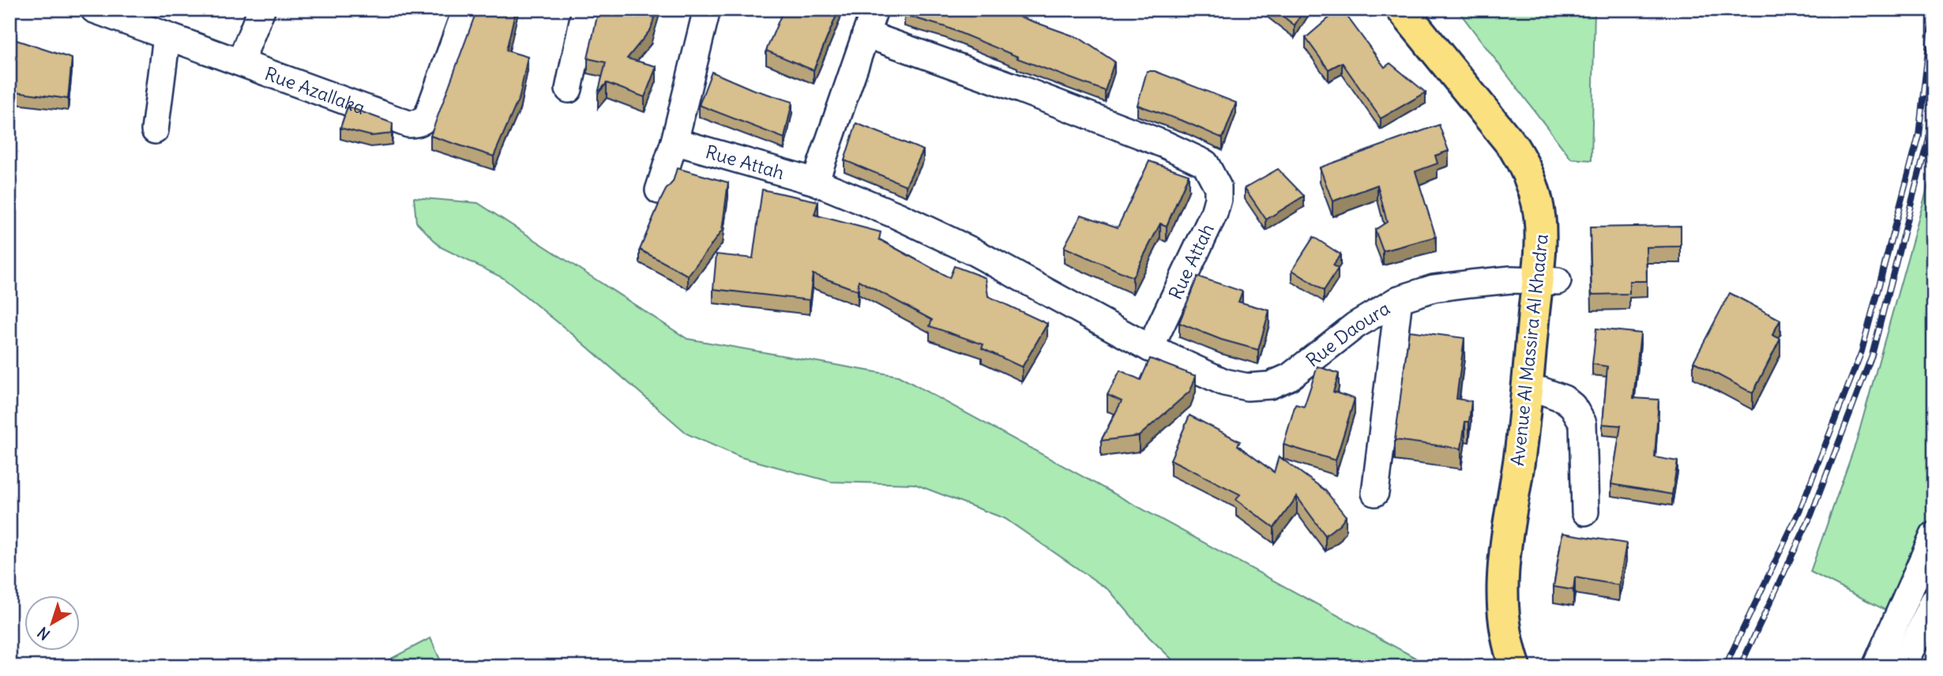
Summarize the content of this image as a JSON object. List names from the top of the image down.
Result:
{
  "streets": {
    "main road": ["Avenue Al Massira Al Khadra"],
    "street": ["Rue Azallaka", "Rue Attah", "Rue Daoura"]
  },
  "crossings": [
    ["Rue Attah", "Rue Daoura"],
    ["Rue Daoura", "Avenue Al Massira Al Khadra"]
  ],
  "north": "bottom left"
}
